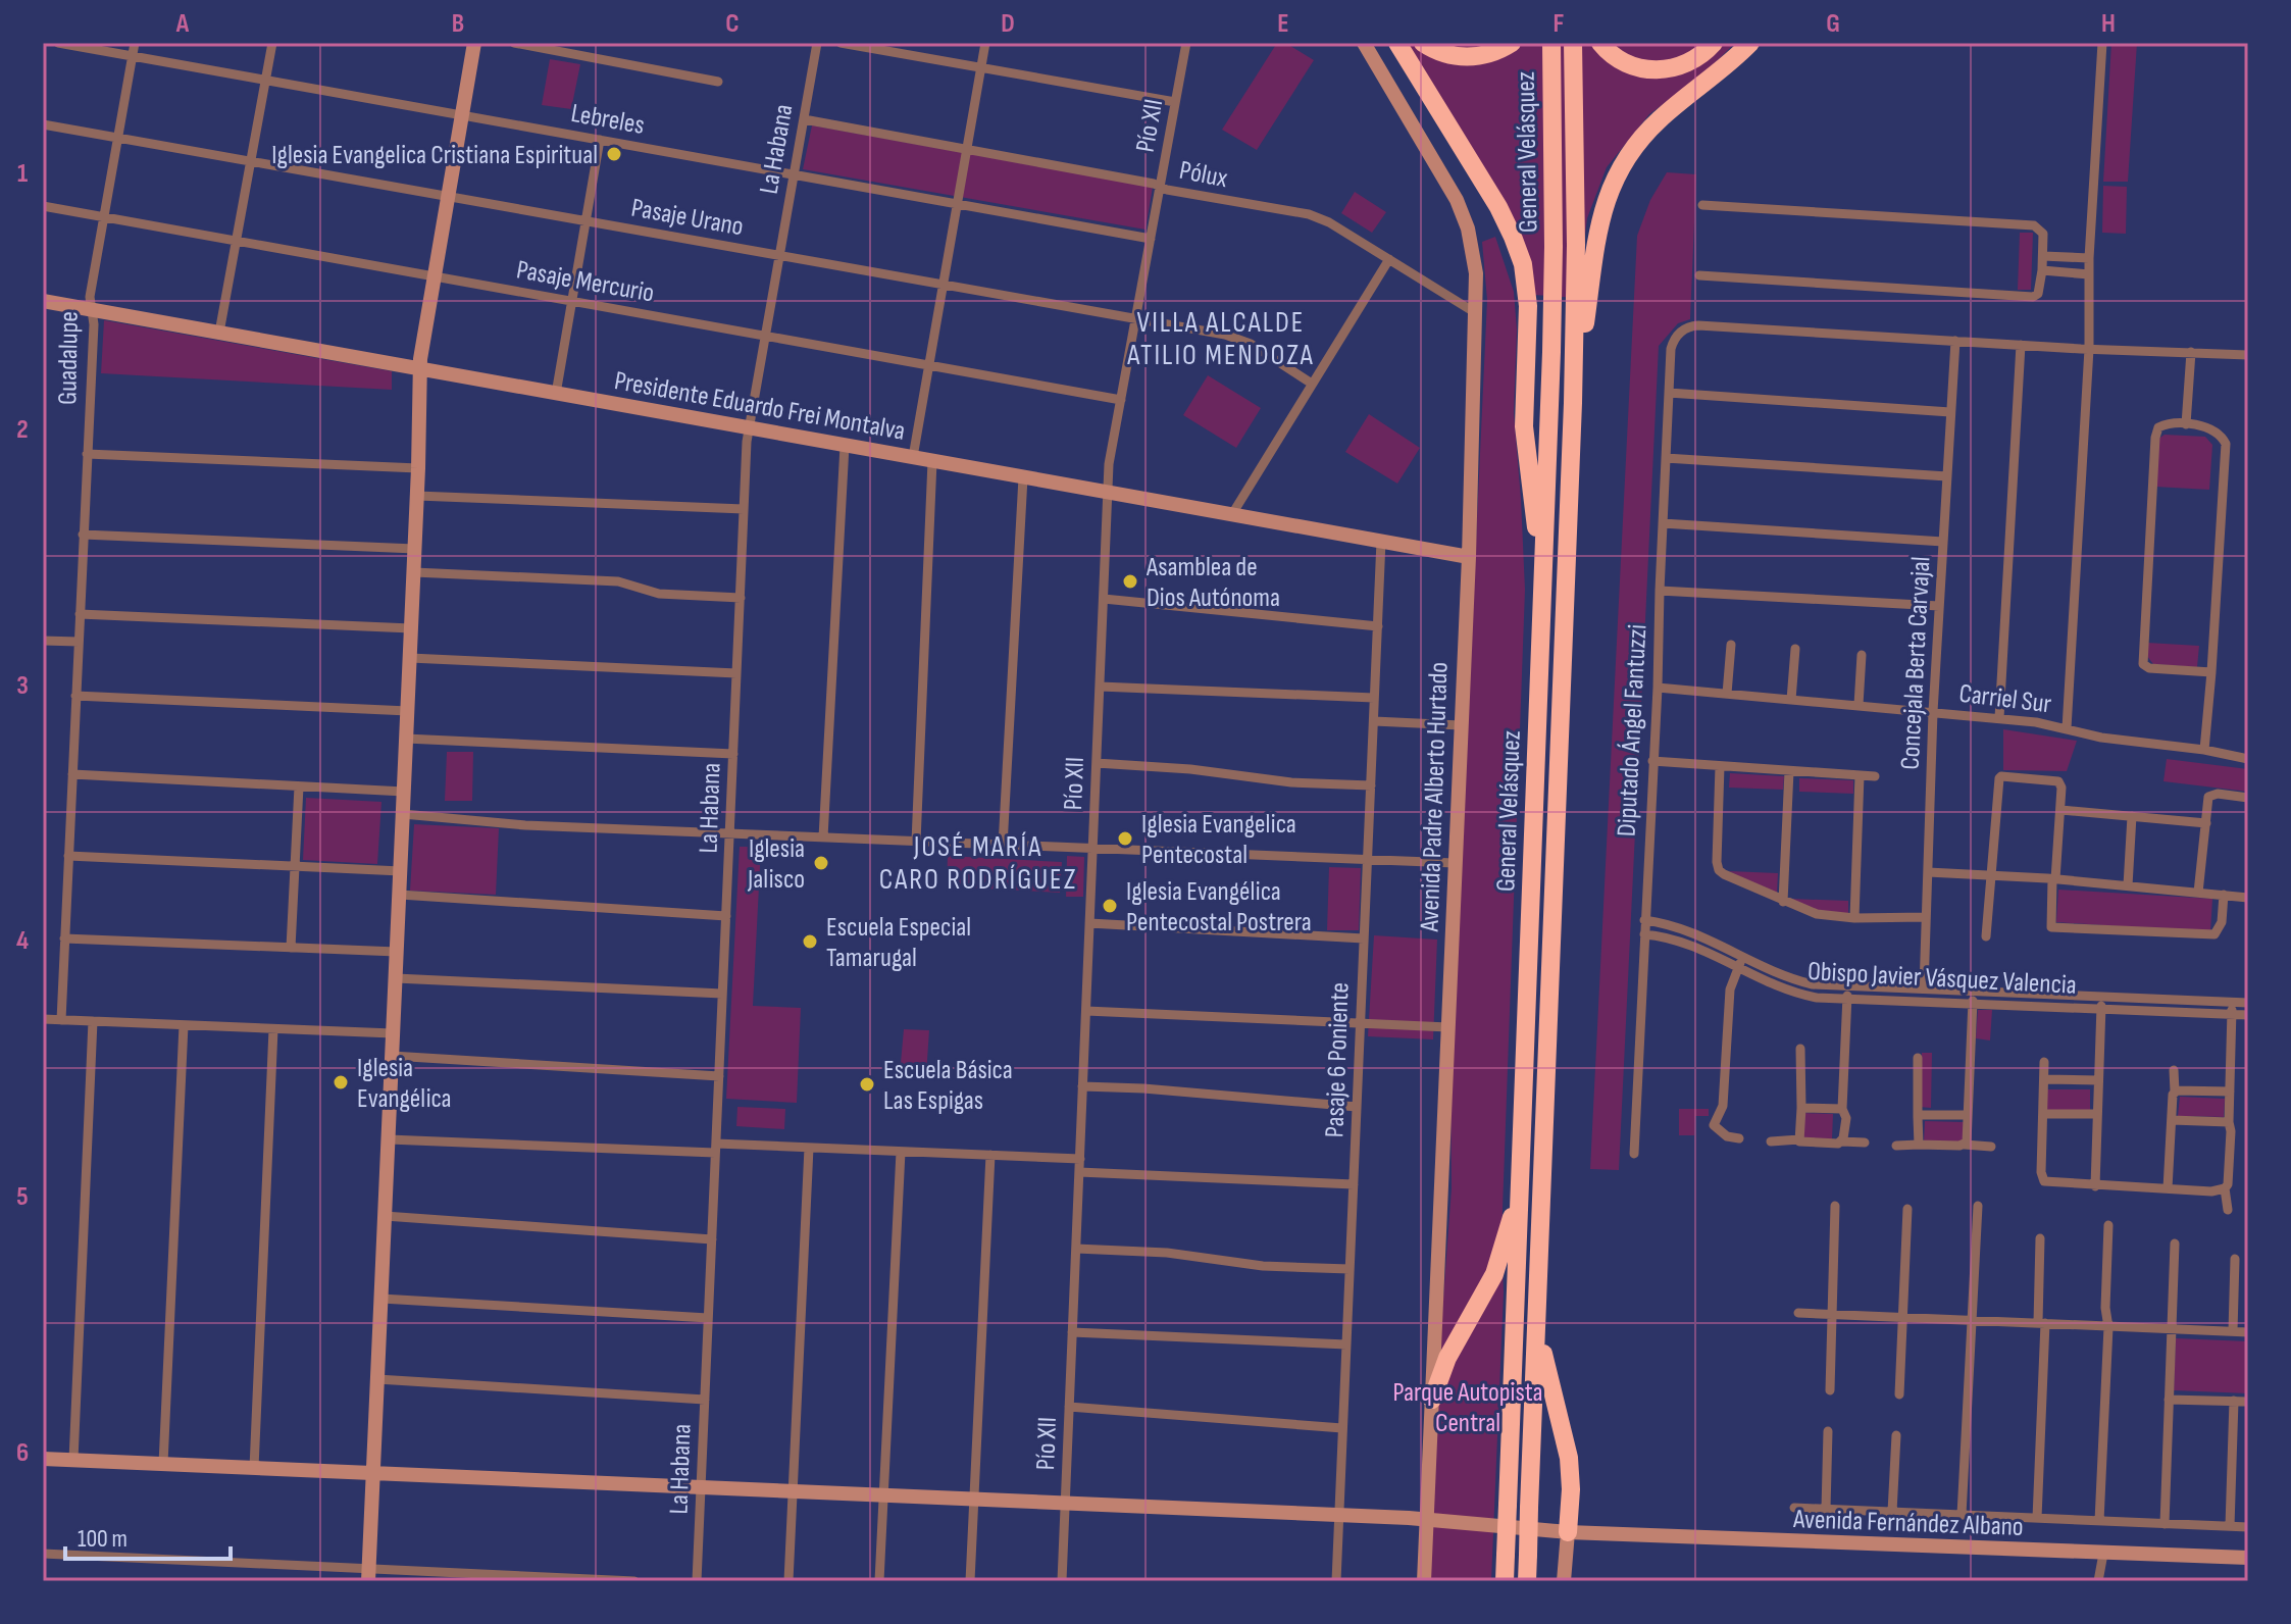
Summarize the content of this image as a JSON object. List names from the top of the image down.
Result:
{
  "streets": {
    "highway": ["General Velásquez"],
    "street": [
      "Lebreles",
      "Pío XII",
      "La Habana",
      "Pólux",
      "Pasaje Urano",
      "Pasaje Mercurio",
      "Guadalupe",
      "Presidente Eduardo Frei Montalva",
      "Concejala Berta Carvajal",
      "Carriel Sur",
      "Diputado Ángel Fantuzzi",
      "Avenida Padre Alberto Hurtado",
      "Obispo Javier Vásquez Valencia",
      "Pasaje 6 Poniente",
      "Avenida Fernández Albano"
    ]
  },
  "crossings": [
    ["Lebreles", "Pío XII"],
    ["Lebreles", "La Habana"],
    ["Lebreles", "Guadalupe"],
    ["Pío XII", "Pólux"],
    ["Pío XII", "Pasaje Urano"],
    ["Pío XII", "Pasaje Mercurio"],
    ["Pío XII", "Presidente Eduardo Frei Montalva"],
    ["Pío XII", "Avenida Fernández Albano"],
    ["La Habana", "Pólux"],
    ["La Habana", "Pasaje Urano"],
    ["La Habana", "Pasaje Mercurio"],
    ["La Habana", "Presidente Eduardo Frei Montalva"],
    ["La Habana", "Avenida Fernández Albano"],
    ["Pólux", "Avenida Padre Alberto Hurtado"],
    ["Pasaje Urano", "Guadalupe"],
    ["Pasaje Mercurio", "Guadalupe"],
    ["Guadalupe", "Presidente Eduardo Frei Montalva"],
    ["Presidente Eduardo Frei Montalva", "Avenida Padre Alberto Hurtado"],
    ["Presidente Eduardo Frei Montalva", "Pasaje 6 Poniente"],
    ["Concejala Berta Carvajal", "Carriel Sur"],
    ["Concejala Berta Carvajal", "Diputado Ángel Fantuzzi"],
    ["Concejala Berta Carvajal", "Obispo Javier Vásquez Valencia"],
    ["Carriel Sur", "Diputado Ángel Fantuzzi"],
    ["Diputado Ángel Fantuzzi", "Obispo Javier Vásquez Valencia"],
    ["Avenida Padre Alberto Hurtado", "Avenida Fernández Albano"],
    ["Pasaje 6 Poniente", "Avenida Fernández Albano"]
  ],
  "districts": ["VILLA ALCALDE ATILIO MENDOZA", "JOSÉ MARÍA CARO RODRÍGUEZ"],
  "parks": ["Parque Autopista Central"],
  "places": [
    "Iglesia Evangelica Cristiana Espiritual",
    "Asamblea de Dios Autónoma",
    "Iglesia Evangelica Pentecostal",
    "Iglesia Jalisco",
    "Iglesia Evangélica Pentecostal Postrera",
    "Escuela Especial Tamarugal",
    "Iglesia Evangélica",
    "Escuela Básica Las Espigas"
  ],
  "scale_bar": "100 m",
  "grid": {
    "columns": [
      "A",
      "B",
      "C",
      "D",
      "E",
      "F",
      "G",
      "H"
    ],
    "rows": [
      "1",
      "2",
      "3",
      "4",
      "5",
      "6"
    ]
  }
}
